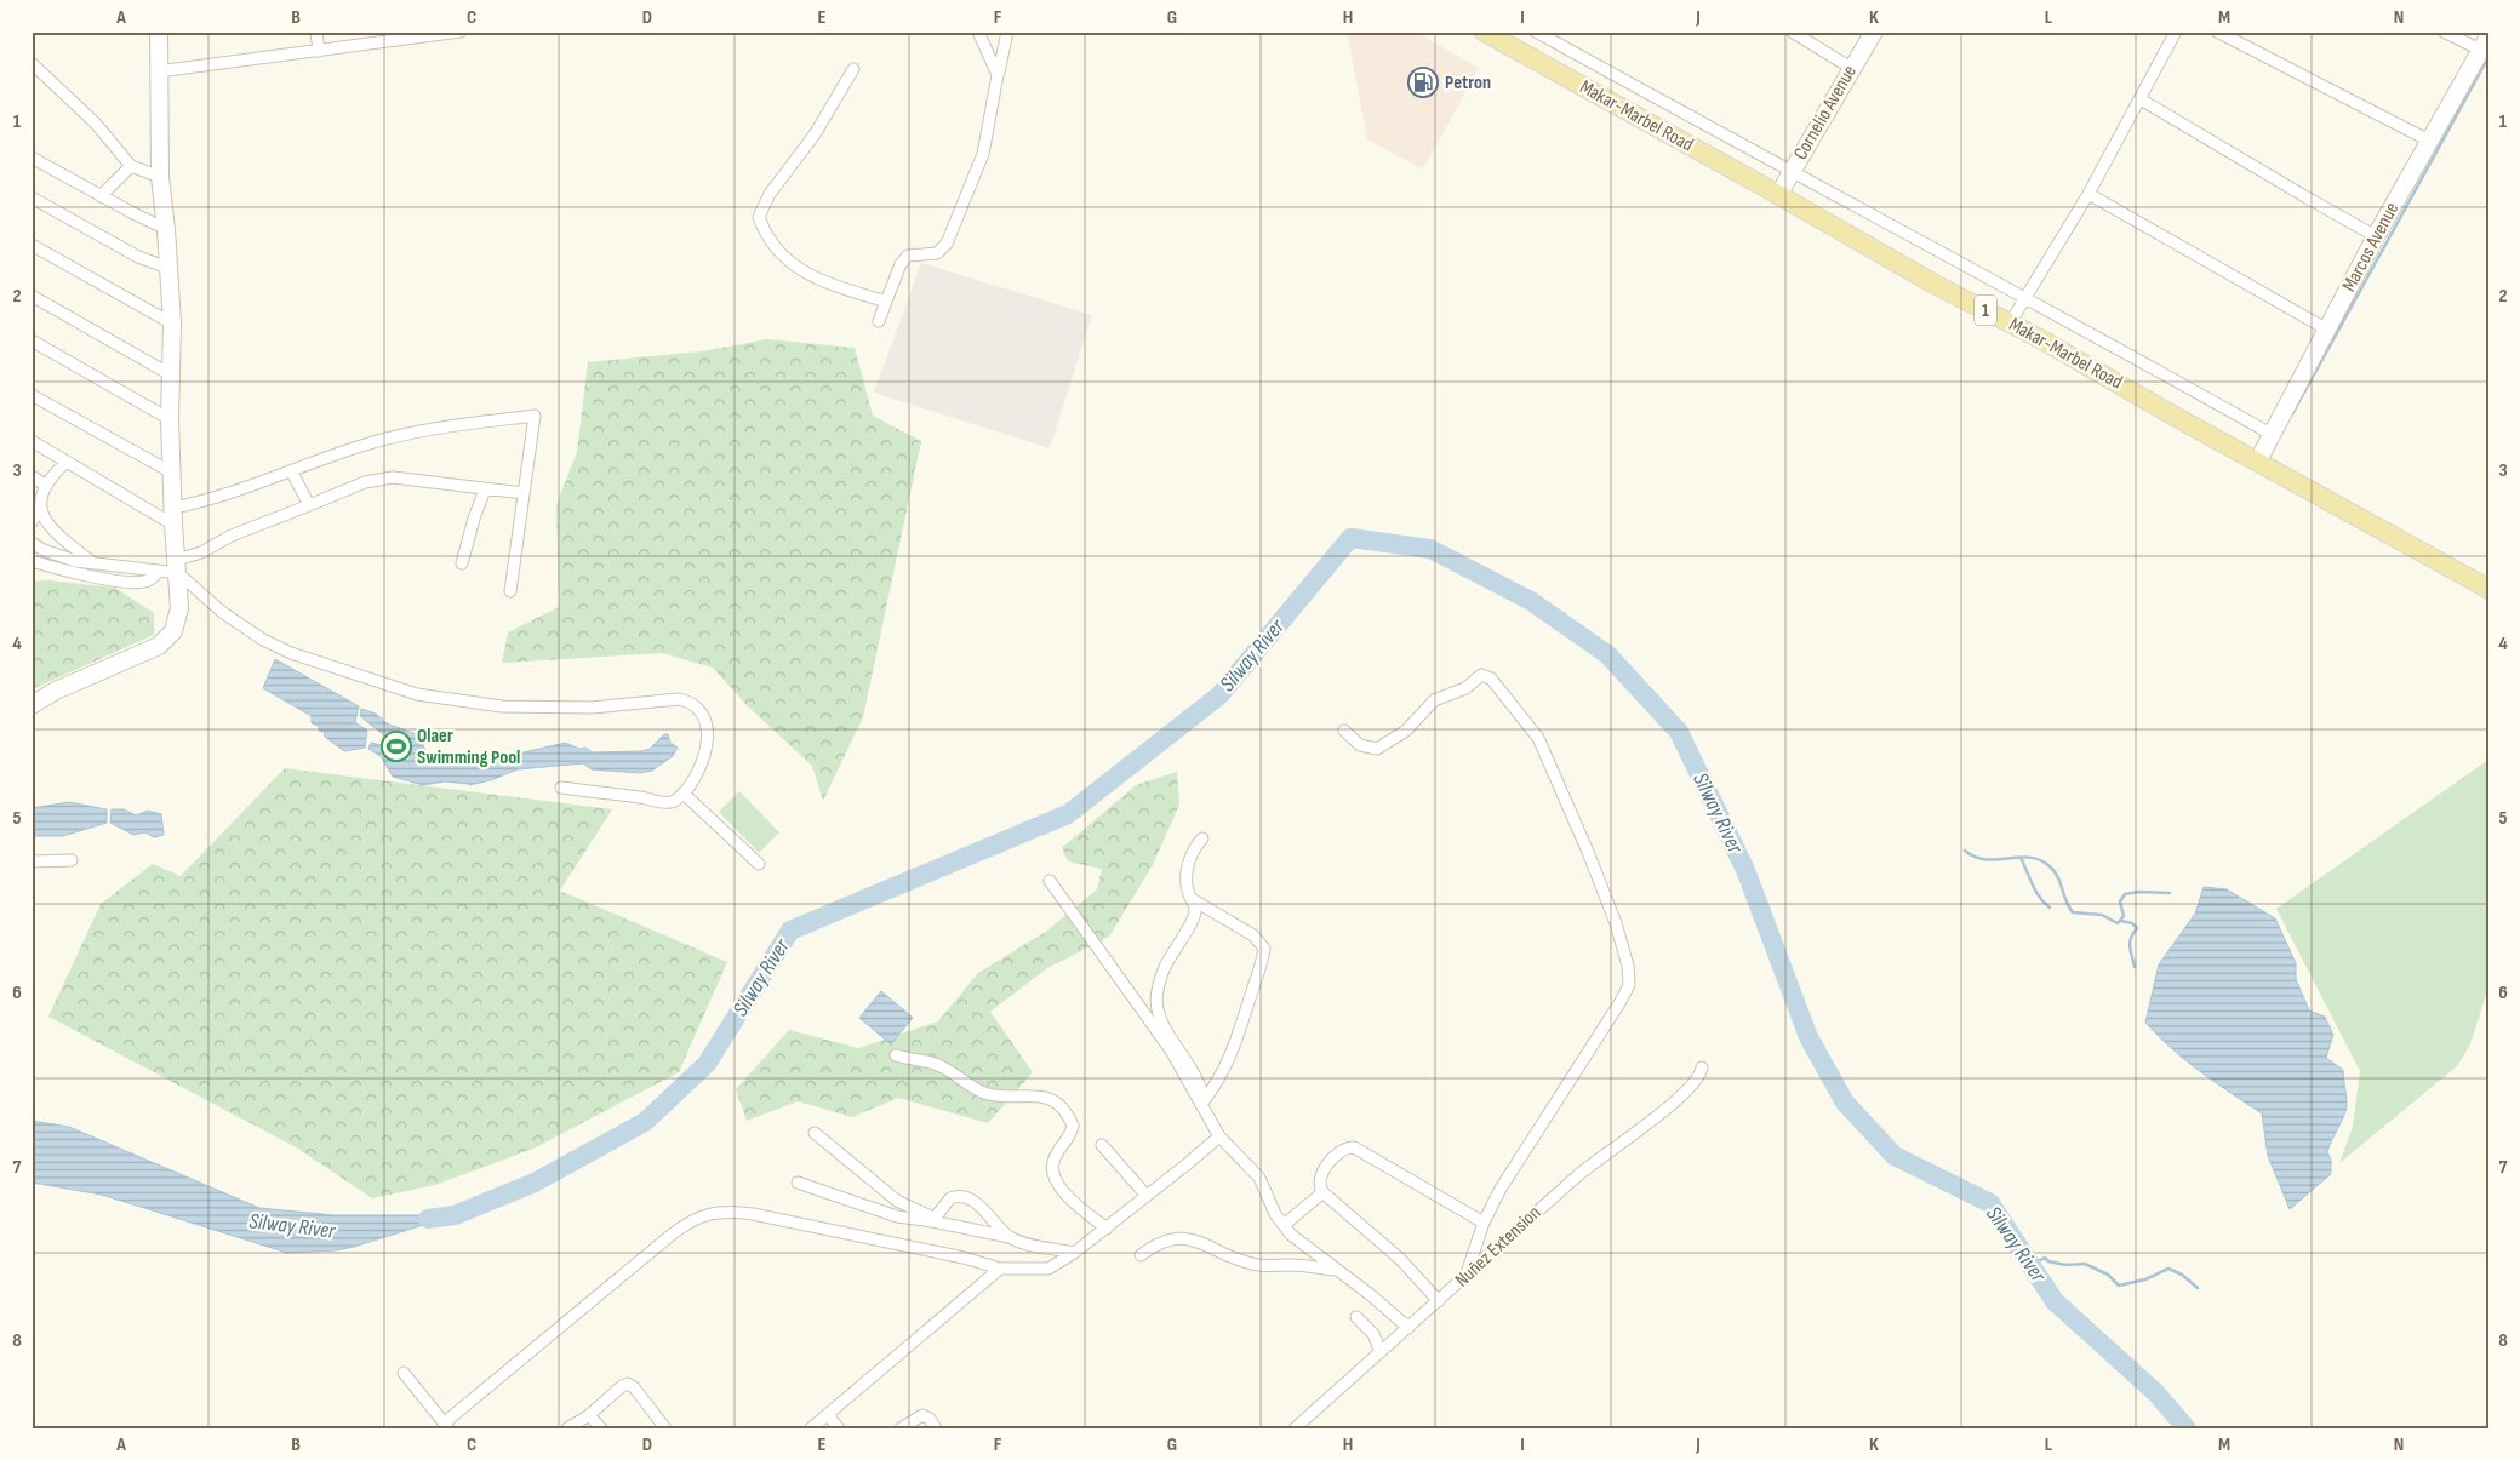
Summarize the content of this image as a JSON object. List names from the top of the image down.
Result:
{
  "streets": {
    "main road": [
      "Cornelio Avenue",
      "Makar-Marbel Road",
      "Marcos Avenue",
      "1"
    ],
    "street": ["Nuñez Extension"]
  },
  "crossings": [
    ["Cornelio Avenue", "Makar-Marbel Road"],
    ["Makar-Marbel Road", "Marcos Avenue"]
  ],
  "water": ["Silway River"],
  "places": {
    "fuel station": ["Petron"],
    "sports": ["Olaer Swimming Pool"]
  },
  "grid": {
    "columns": [
      "A",
      "B",
      "C",
      "D",
      "E",
      "F",
      "G",
      "H",
      "I",
      "J",
      "K",
      "L",
      "M",
      "N"
    ],
    "rows": [
      "1",
      "2",
      "3",
      "4",
      "5",
      "6",
      "7",
      "8"
    ]
  }
}
